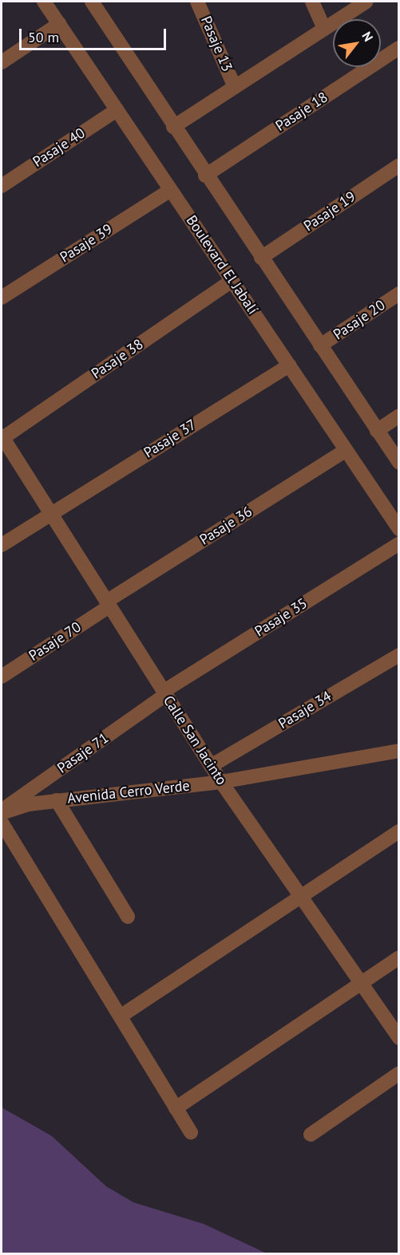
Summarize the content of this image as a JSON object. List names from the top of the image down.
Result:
{
  "streets": {
    "street": [
      "Pasaje 13",
      "Pasaje 18",
      "Pasaje 40",
      "Pasaje 19",
      "Pasaje 39",
      "Boulevard El Jabalí",
      "Pasaje 20",
      "Pasaje 38",
      "Pasaje 37",
      "Pasaje 36",
      "Pasaje 35",
      "Pasaje 70",
      "Pasaje 34",
      "Calle San Jacinto",
      "Pasaje 71",
      "Avenida Cerro Verde"
    ]
  },
  "crossings": [
    ["Pasaje 40", "Boulevard El Jabalí"],
    ["Pasaje 39", "Boulevard El Jabalí"],
    ["Boulevard El Jabalí", "Pasaje 38"],
    ["Boulevard El Jabalí", "Pasaje 37"],
    ["Boulevard El Jabalí", "Pasaje 36"],
    ["Pasaje 38", "Calle San Jacinto"],
    ["Pasaje 37", "Calle San Jacinto"],
    ["Pasaje 36", "Pasaje 70"],
    ["Pasaje 36", "Calle San Jacinto"],
    ["Pasaje 35", "Calle San Jacinto"],
    ["Pasaje 35", "Pasaje 71"],
    ["Pasaje 70", "Calle San Jacinto"],
    ["Pasaje 34", "Calle San Jacinto"],
    ["Calle San Jacinto", "Pasaje 71"],
    ["Calle San Jacinto", "Avenida Cerro Verde"],
    ["Pasaje 71", "Avenida Cerro Verde"]
  ],
  "scale_bar": "50 m",
  "north": "top right"
}
